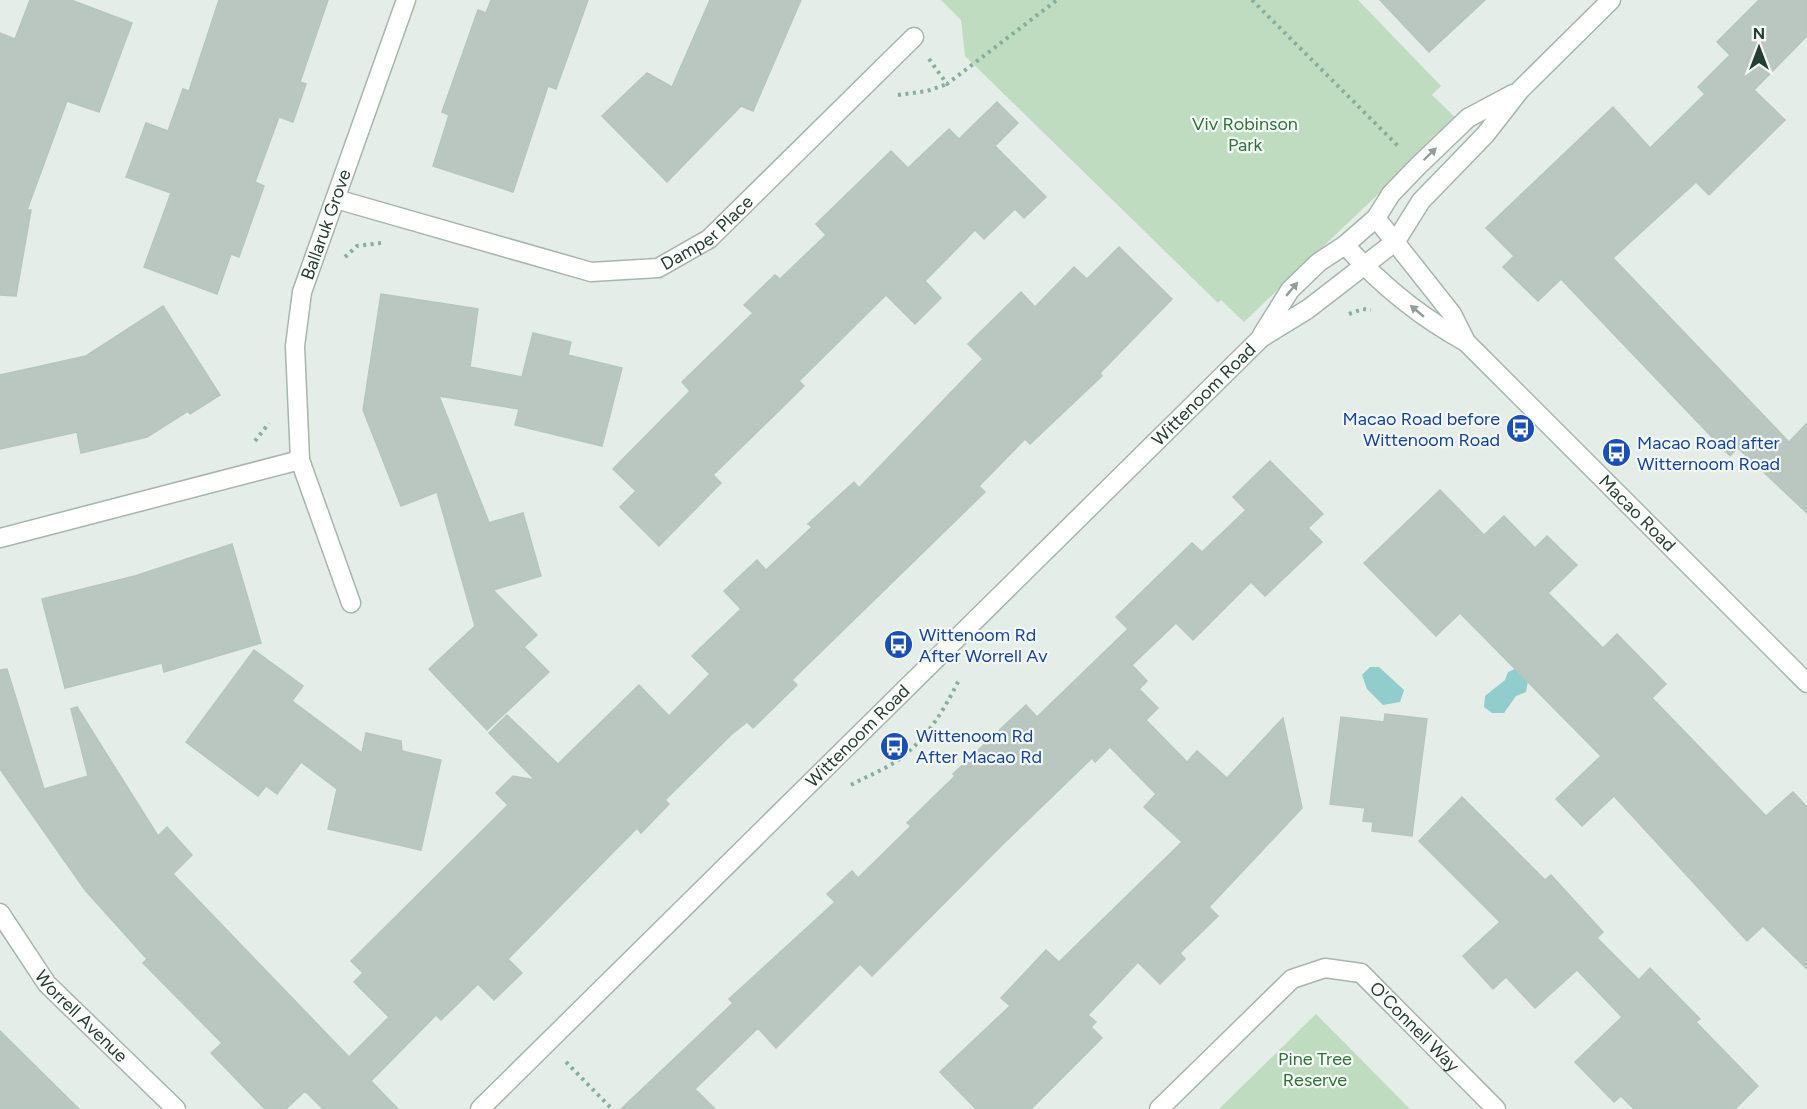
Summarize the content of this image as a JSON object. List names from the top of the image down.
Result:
{
  "streets": {
    "street": [
      "Ballaruk Grove",
      "Damper Place",
      "Wittenoom Road",
      "Macao Road",
      "Worrell Avenue",
      "O'Connell Way"
    ]
  },
  "crossings": [
    ["Ballaruk Grove", "Damper Place"],
    ["Wittenoom Road", "Macao Road"]
  ],
  "parks": ["Viv Robinson Park", "Pine Tree Reserve"],
  "places": {
    "bus stop": [
      "Macao Road before Wittenoom Road",
      "Macao Road after Witternoom Road",
      "Wittenoom Rd After Worrell Av",
      "Wittenoom Rd After Macao Rd"
    ]
  },
  "north": "top"
}
